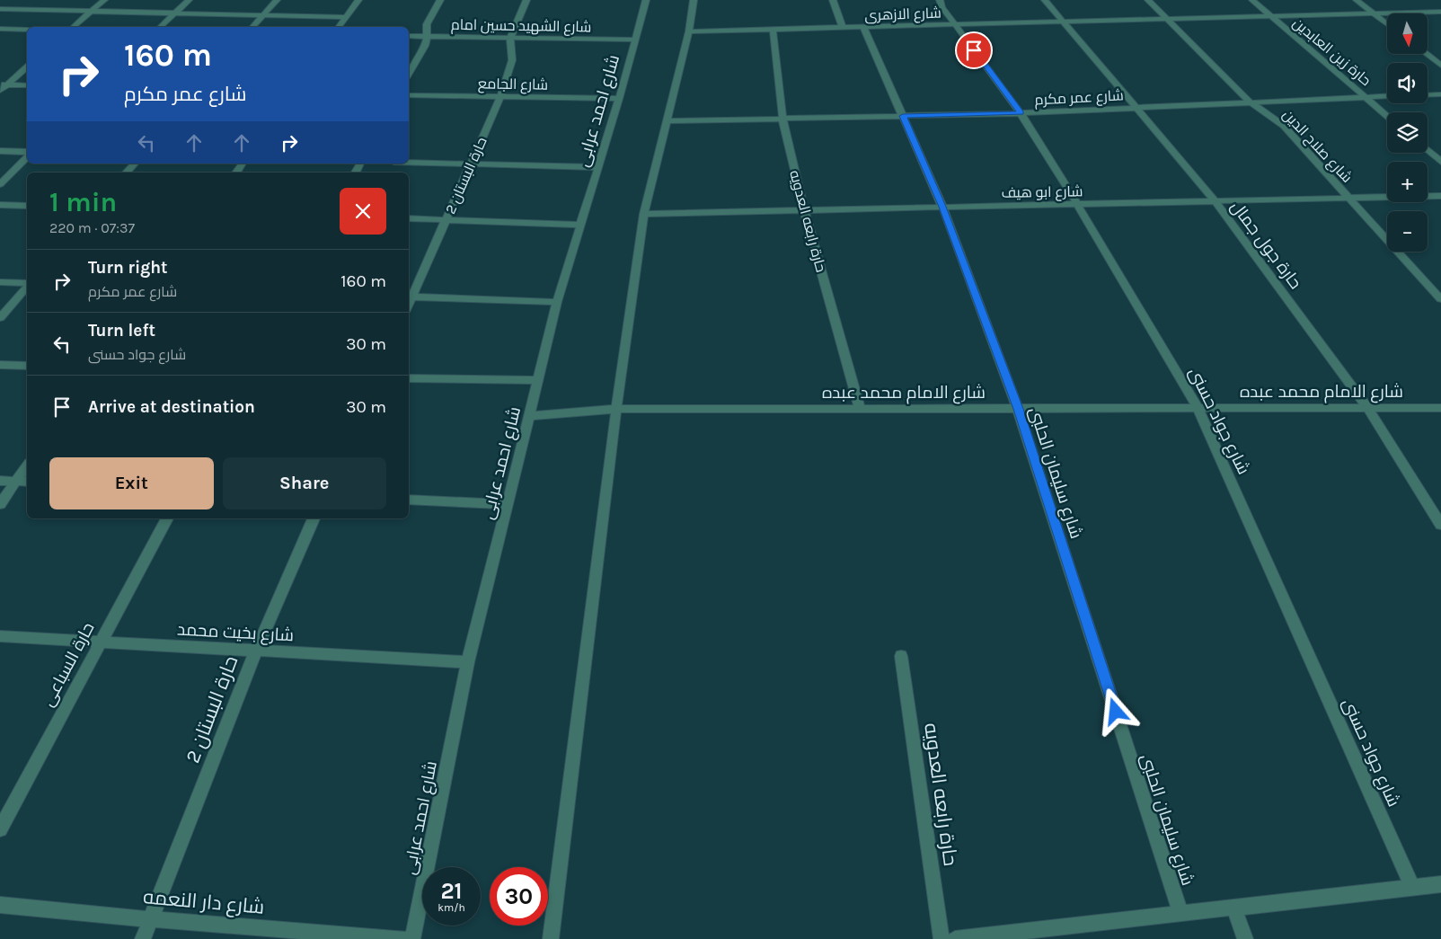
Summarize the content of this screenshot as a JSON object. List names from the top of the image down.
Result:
{
  "streets": {
    "street": [
      "شارع الازهرى",
      "شارع الشهيد حسين امام",
      "حارة زين العابدين",
      "شارع الجامع",
      "شارع عمر مكرم",
      "شارع احمد عرابى",
      "شارع صلاح الدين",
      "حارة البستان 2",
      "شارع ابو هيف",
      "حارة رابعه العدويه",
      "حارة جول جمال",
      "شارع الامام محمد عبده",
      "شارع جواد حسنى",
      "شارع سليمان الحلبى",
      "شارع بخيت محمد",
      "حارة السباعى",
      "شارع دار النعمه"
    ]
  },
  "crossings": [
    ["شارع الازهرى", "حارة زين العابدين"],
    ["شارع الازهرى", "شارع صلاح الدين"],
    ["شارع الازهرى", "حارة رابعه العدويه"],
    ["شارع الازهرى", "حارة جول جمال"],
    ["شارع الازهرى", "شارع جواد حسنى"],
    ["شارع الازهرى", "شارع سليمان الحلبى"],
    ["شارع الشهيد حسين امام", "شارع احمد عرابى"],
    ["شارع الشهيد حسين امام", "حارة البستان 2"],
    ["حارة زين العابدين", "شارع عمر مكرم"],
    ["شارع الجامع", "شارع احمد عرابى"],
    ["شارع الجامع", "حارة البستان 2"],
    ["شارع عمر مكرم", "شارع صلاح الدين"],
    ["شارع عمر مكرم", "حارة رابعه العدويه"],
    ["شارع عمر مكرم", "حارة جول جمال"],
    ["شارع عمر مكرم", "شارع جواد حسنى"],
    ["شارع عمر مكرم", "شارع سليمان الحلبى"],
    ["شارع احمد عرابى", "شارع الامام محمد عبده"],
    ["شارع احمد عرابى", "شارع بخيت محمد"],
    ["شارع صلاح الدين", "شارع ابو هيف"],
    ["حارة البستان 2", "شارع بخيت محمد"],
    ["حارة البستان 2", "شارع دار النعمه"],
    ["شارع ابو هيف", "حارة رابعه العدويه"],
    ["شارع ابو هيف", "حارة جول جمال"],
    ["شارع ابو هيف", "شارع جواد حسنى"],
    ["شارع ابو هيف", "شارع سليمان الحلبى"],
    ["حارة رابعه العدويه", "شارع الامام محمد عبده"],
    ["حارة جول جمال", "شارع الامام محمد عبده"],
    ["شارع الامام محمد عبده", "شارع جواد حسنى"],
    ["شارع الامام محمد عبده", "شارع سليمان الحلبى"],
    ["شارع بخيت محمد", "حارة السباعى"]
  ],
  "north": "bottom",
  "page": {
    "map_buttons": ["+", "−"],
    "turn": ["160 m", "شارع عمر مكرم"],
    "heading": ["1 min", "220 m · 07:37"],
    "list": [
      {
        "name": "Turn right",
        "note": "شارع عمر مكرم",
        "value": "160 m"
      },
      {
        "name": "Turn left",
        "note": "شارع جواد حسنى",
        "value": "30 m"
      },
      {
        "name": "Arrive at destination",
        "value": "30 m"
      }
    ],
    "buttons": ["Exit", "Share"],
    "speed": "21 km/h",
    "limit": "30"
  }
}
